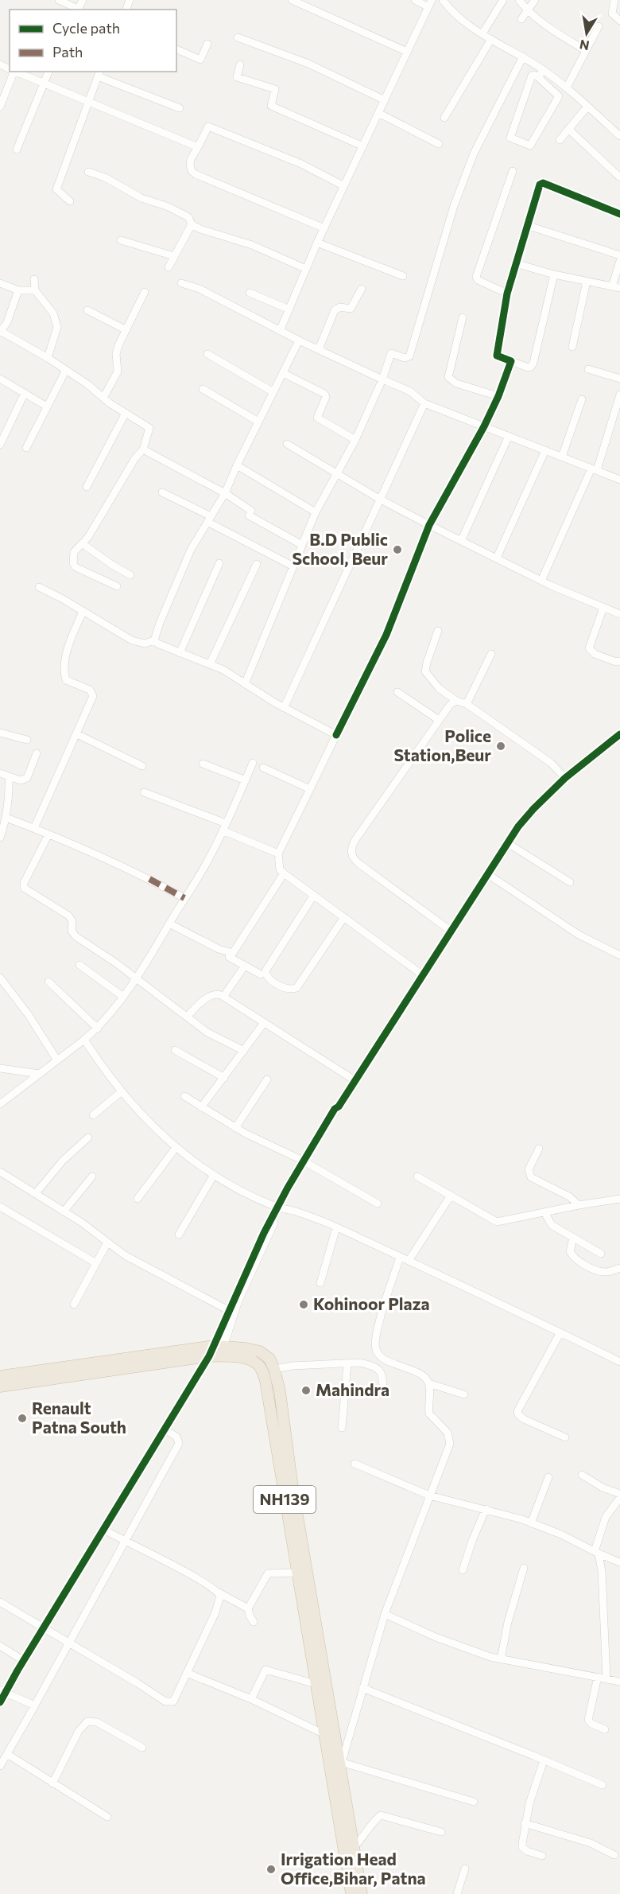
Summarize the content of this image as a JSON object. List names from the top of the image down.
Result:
{
  "streets": {
    "highway": ["NH139"]
  },
  "places": [
    "B.D Public School, Beur",
    "Police Station,Beur",
    "Kohinoor Plaza",
    "Mahindra",
    "Renault Patna South",
    "Irrigation Head Office,Bihar, Patna"
  ],
  "legend": ["Cycle path", "Path"],
  "north": "bottom"
}
